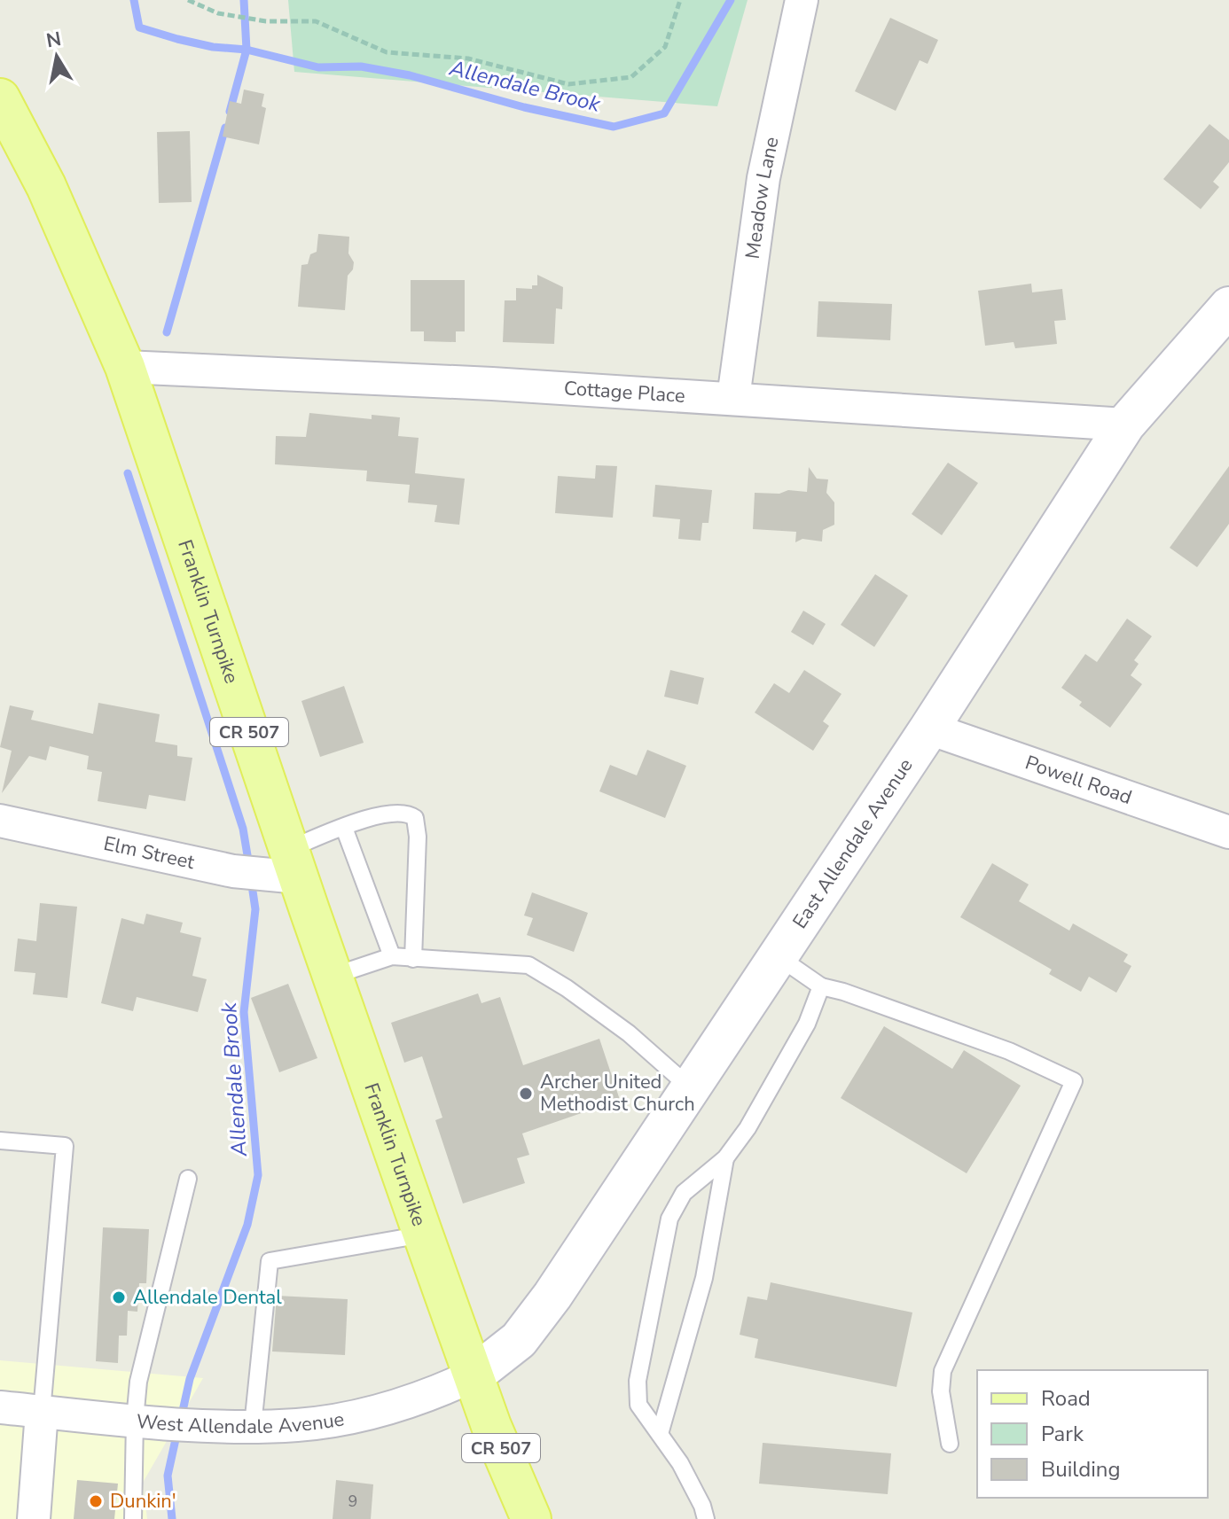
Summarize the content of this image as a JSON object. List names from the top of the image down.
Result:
{
  "streets": {
    "main road": ["Franklin Turnpike", "CR 507", "East Allendale Avenue"],
    "street": [
      "Meadow Lane",
      "Cottage Place",
      "Powell Road",
      "Elm Street",
      "West Allendale Avenue"
    ]
  },
  "crossings": [
    ["Meadow Lane", "Cottage Place"],
    ["Cottage Place", "Franklin Turnpike"],
    ["Cottage Place", "East Allendale Avenue"],
    ["Franklin Turnpike", "CR 507"],
    ["Franklin Turnpike", "East Allendale Avenue"],
    ["Franklin Turnpike", "Elm Street"],
    ["Franklin Turnpike", "West Allendale Avenue"],
    ["CR 507", "East Allendale Avenue"],
    ["CR 507", "West Allendale Avenue"],
    ["Powell Road", "East Allendale Avenue"],
    ["East Allendale Avenue", "West Allendale Avenue"]
  ],
  "water": ["Allendale Brook"],
  "places": ["Archer United Methodist Church", "Allendale Dental", "Dunkin'"],
  "house_numbers": ["9"],
  "legend": ["Road", "Park", "Building"],
  "north": "top"
}
